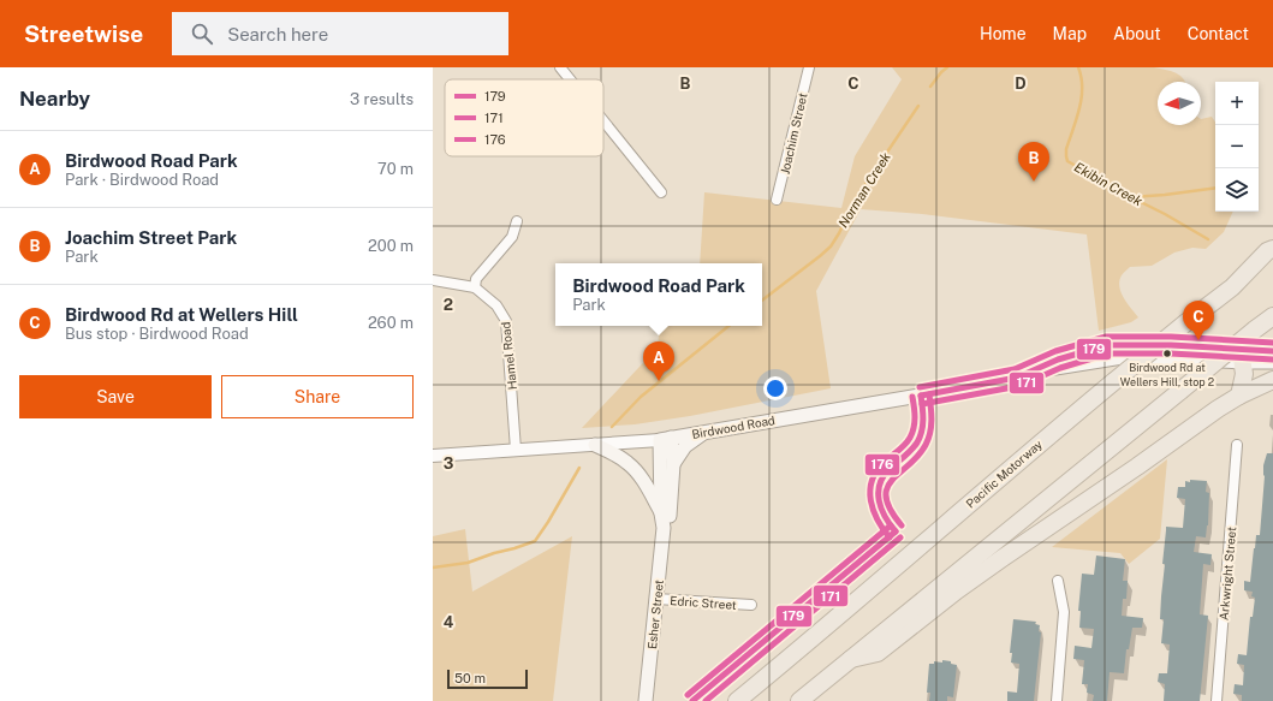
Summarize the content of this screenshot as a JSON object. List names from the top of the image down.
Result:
{
  "streets": {
    "highway": ["Pacific Motorway"],
    "main road": ["Birdwood Road", "Esher Street"],
    "street": [
      "Joachim Street",
      "Hamel Road",
      "Arkwright Street",
      "Edric Street"
    ]
  },
  "crossings": [
    ["Hamel Road", "Birdwood Road"],
    ["Birdwood Road", "Esher Street"],
    ["Edric Street", "Esher Street"]
  ],
  "water": ["Ekibin Creek", "Norman Creek"],
  "places": ["Birdwood Rd at Wellers Hill, stop 2"],
  "lines": ["transit line 176", "transit line 179", "transit line 171"],
  "legend": ["179", "171", "176"],
  "scale_bar": "50 m",
  "north": "left",
  "page": {
    "header": "Streetwise",
    "search": "Search here",
    "nav": [
      "Home",
      "Map",
      "About",
      "Contact"
    ],
    "heading": ["Nearby", "3 results"],
    "map_buttons": ["+", "−"],
    "list": [
      {
        "mark": "A",
        "name": "Birdwood Road Park",
        "note": "Park · Birdwood Road",
        "value": "70 m"
      },
      {
        "mark": "B",
        "name": "Joachim Street Park",
        "note": "Park",
        "value": "200 m"
      },
      {
        "mark": "C",
        "name": "Birdwood Rd at Wellers Hill",
        "note": "Bus stop · Birdwood Road",
        "value": "260 m"
      }
    ],
    "pins": ["B", "C", "A"],
    "popup": ["Birdwood Road Park", "Park"],
    "buttons": ["Save", "Share"],
    "scale": "50 m"
  },
  "grid": {
    "columns": ["B", "C", "D"],
    "rows": ["2", "3", "4"]
  }
}
